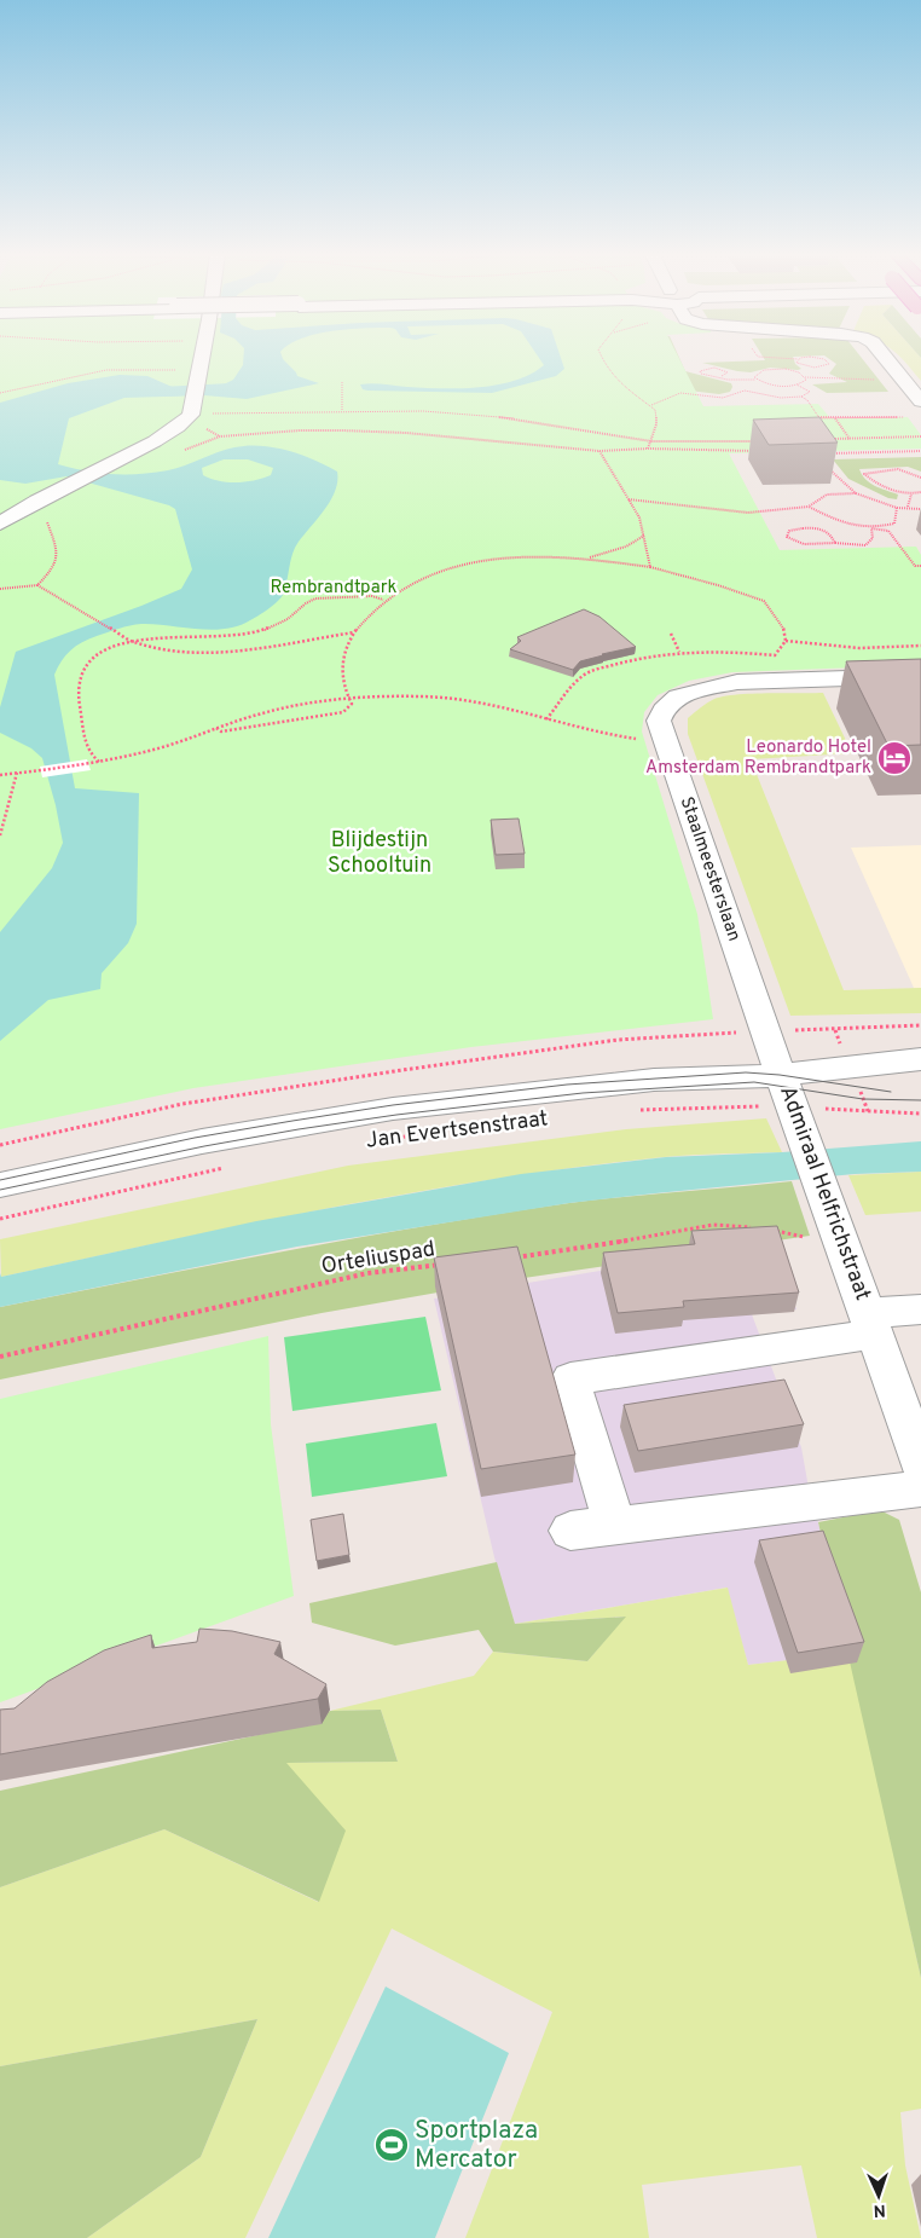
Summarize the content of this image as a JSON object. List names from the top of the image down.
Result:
{
  "streets": {
    "street": ["Staalmeesterslaan", "Jan Evertsenstraat", "Admiraal Helfrichstraat"],
    "path": ["Orteliuspad"]
  },
  "crossings": [
    ["Staalmeesterslaan", "Jan Evertsenstraat"],
    ["Staalmeesterslaan", "Admiraal Helfrichstraat"],
    ["Jan Evertsenstraat", "Admiraal Helfrichstraat"]
  ],
  "parks": ["Rembrandtpark", "Blijdestijn Schooltuin"],
  "places": {
    "hotel": ["Leonardo Hotel Amsterdam Rembrandtpark"],
    "sports": ["Sportplaza Mercator"]
  },
  "north": "bottom"
}
